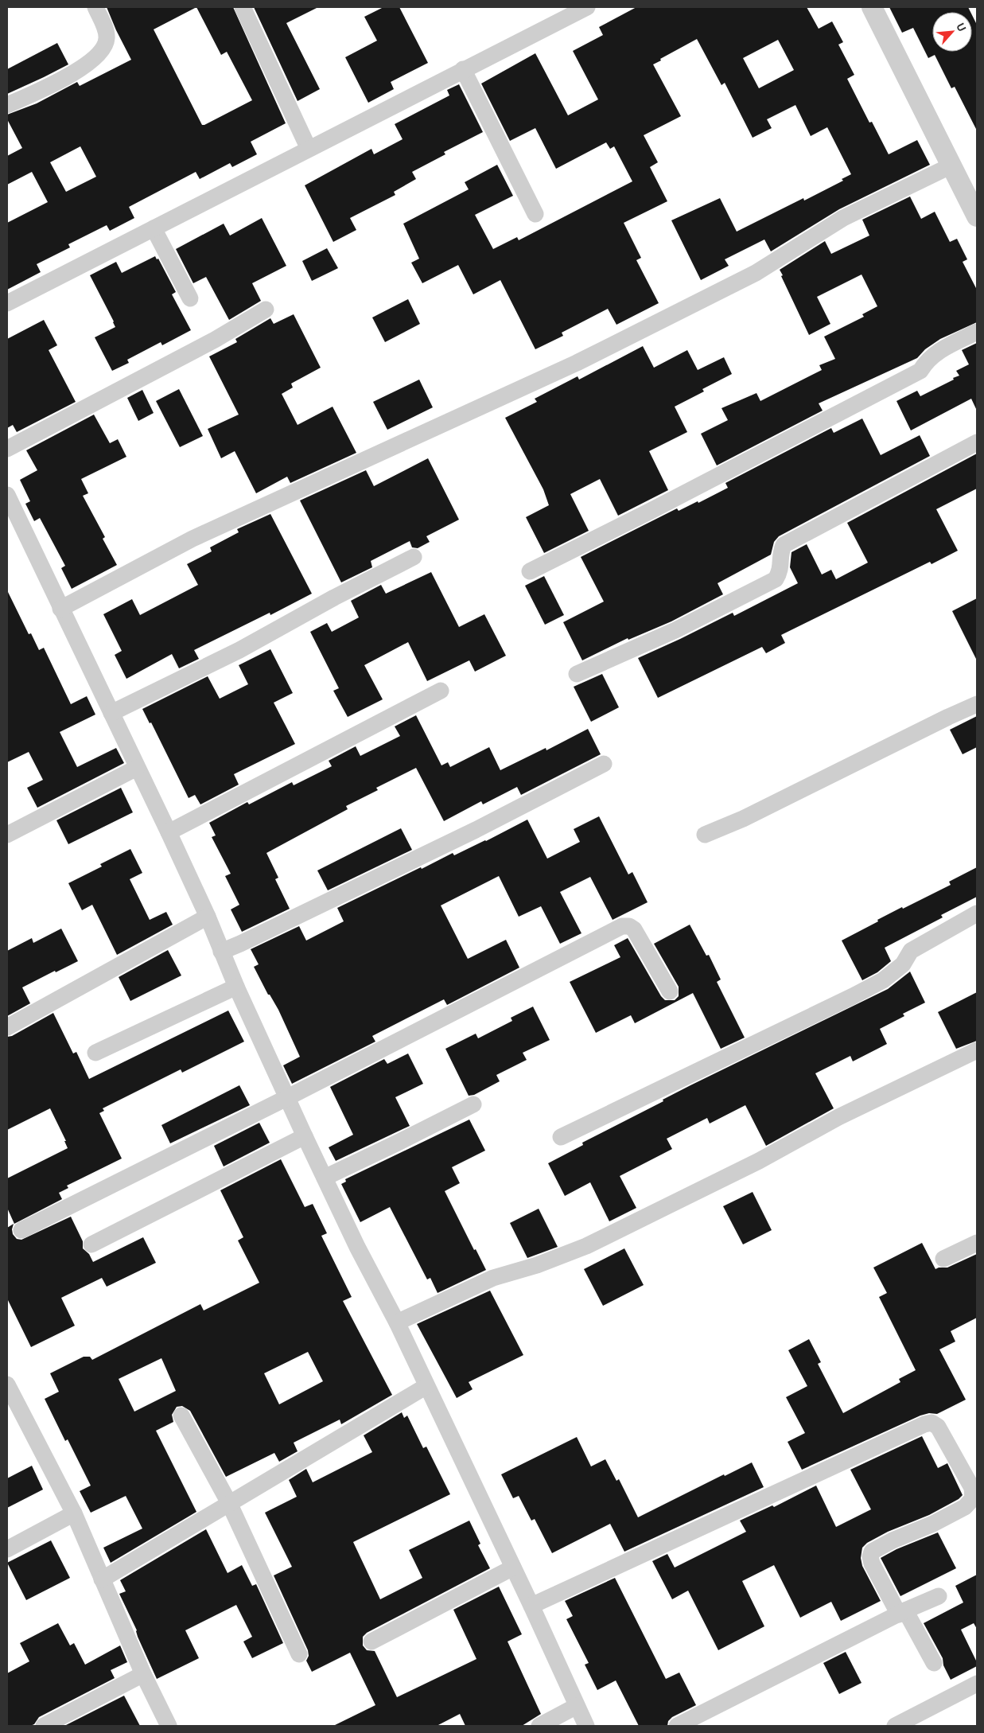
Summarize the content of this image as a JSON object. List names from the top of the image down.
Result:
{
  "north": "top right"
}
